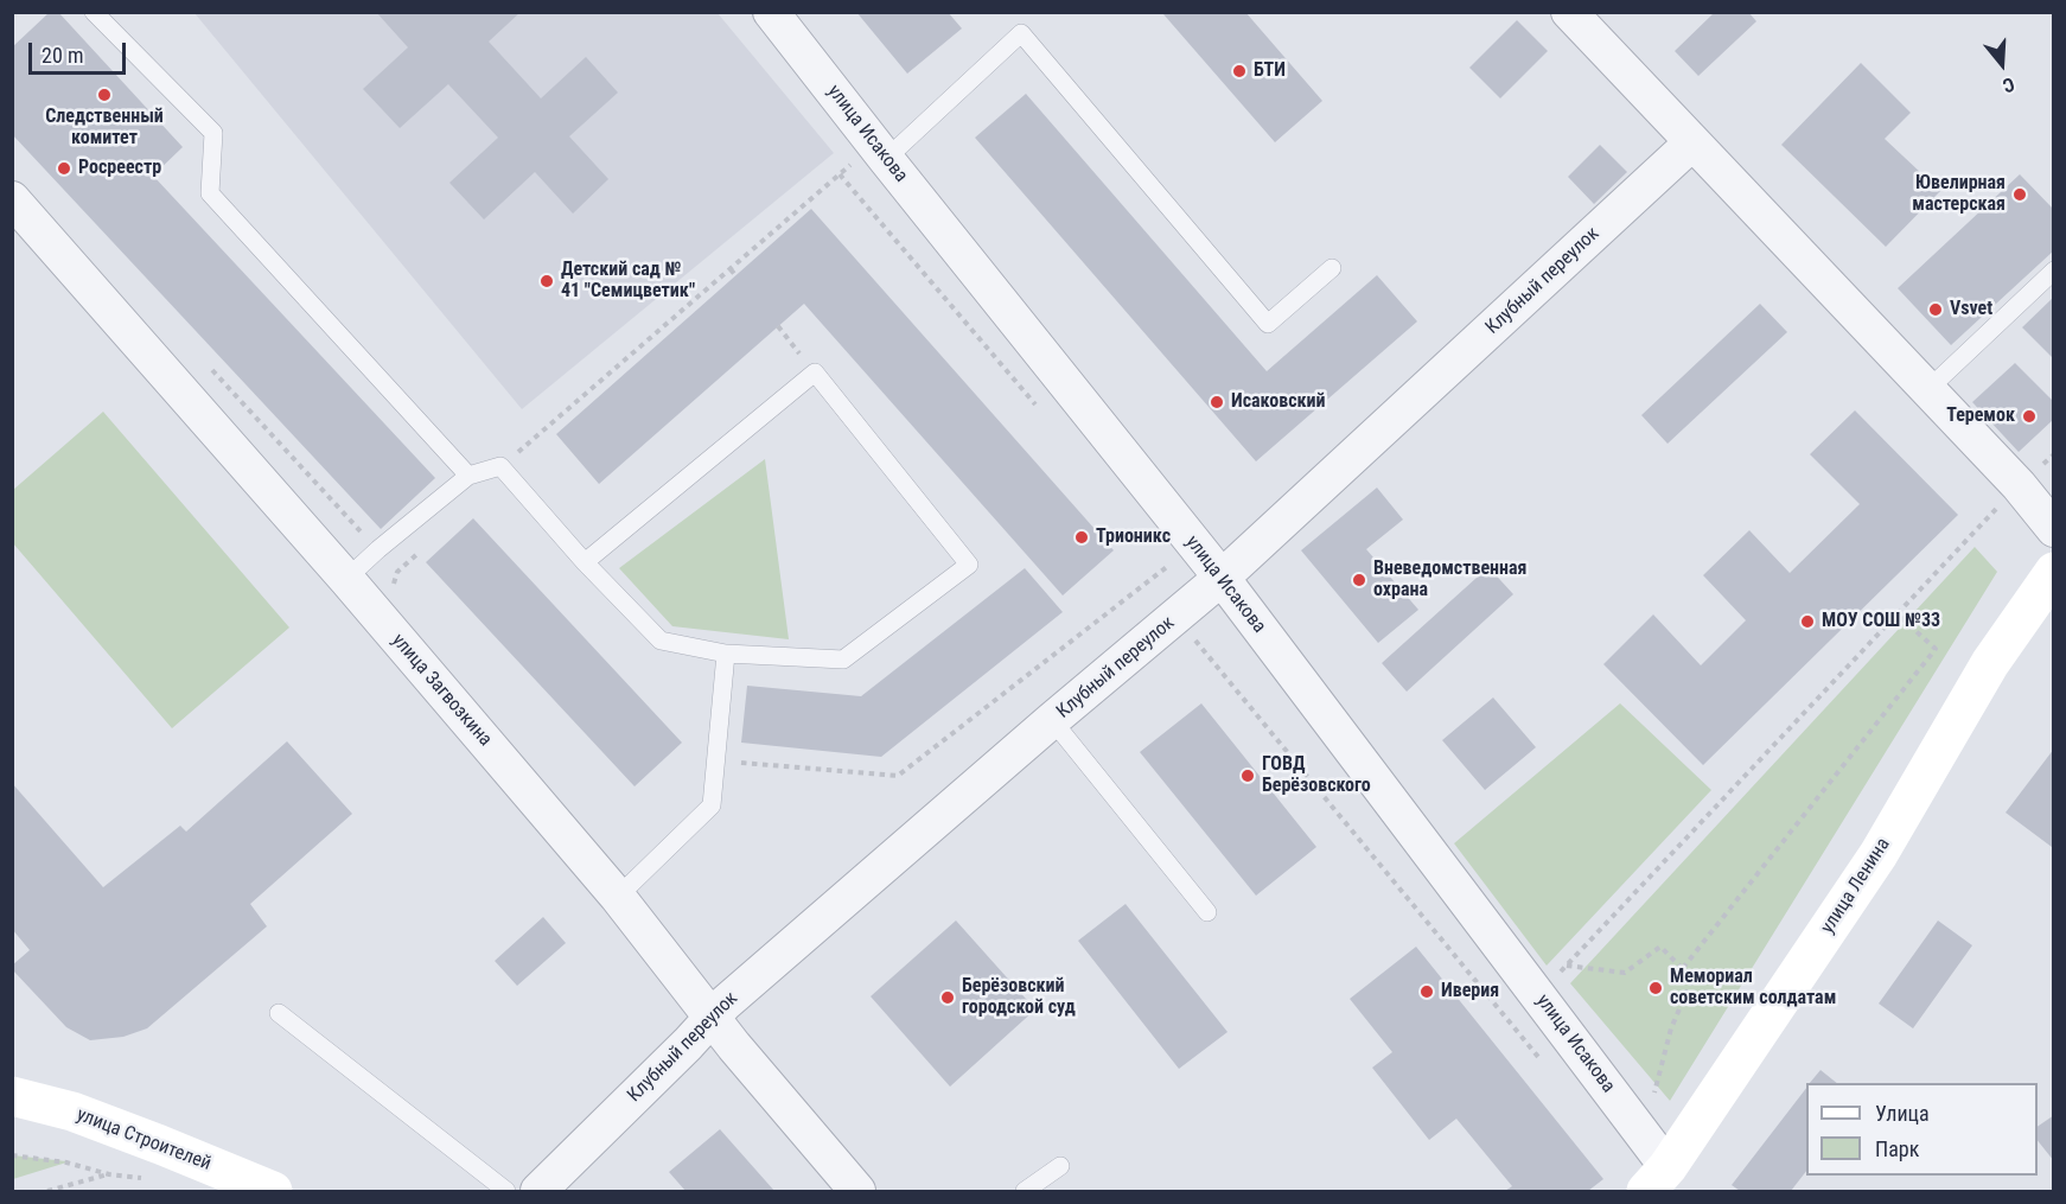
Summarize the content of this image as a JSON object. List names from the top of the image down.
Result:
{
  "streets": {
    "main road": ["улица Ленина", "улица Строителей"],
    "street": ["улица Исакова", "Клубный переулок", "улица Загвозкина"]
  },
  "crossings": [
    ["улица Исакова", "Клубный переулок"],
    ["улица Исакова", "улица Ленина"],
    ["Клубный переулок", "улица Загвозкина"]
  ],
  "places": [
    "БТИ",
    "Следственный комитет",
    "Росреестр",
    "Ювелирная мастерская",
    "Детский сад № 41 \"Семицветик\"",
    "Vsvet",
    "Исаковский",
    "Теремок",
    "Трионикс",
    "Вневедомственная охрана",
    "МОУ СОШ №33",
    "ГОВД Берёзовского",
    "Мемориал советским солдатам",
    "Иверия",
    "Берёзовский городской суд"
  ],
  "legend": ["Улица", "Парк"],
  "scale_bar": "20 m",
  "north": "bottom"
}
